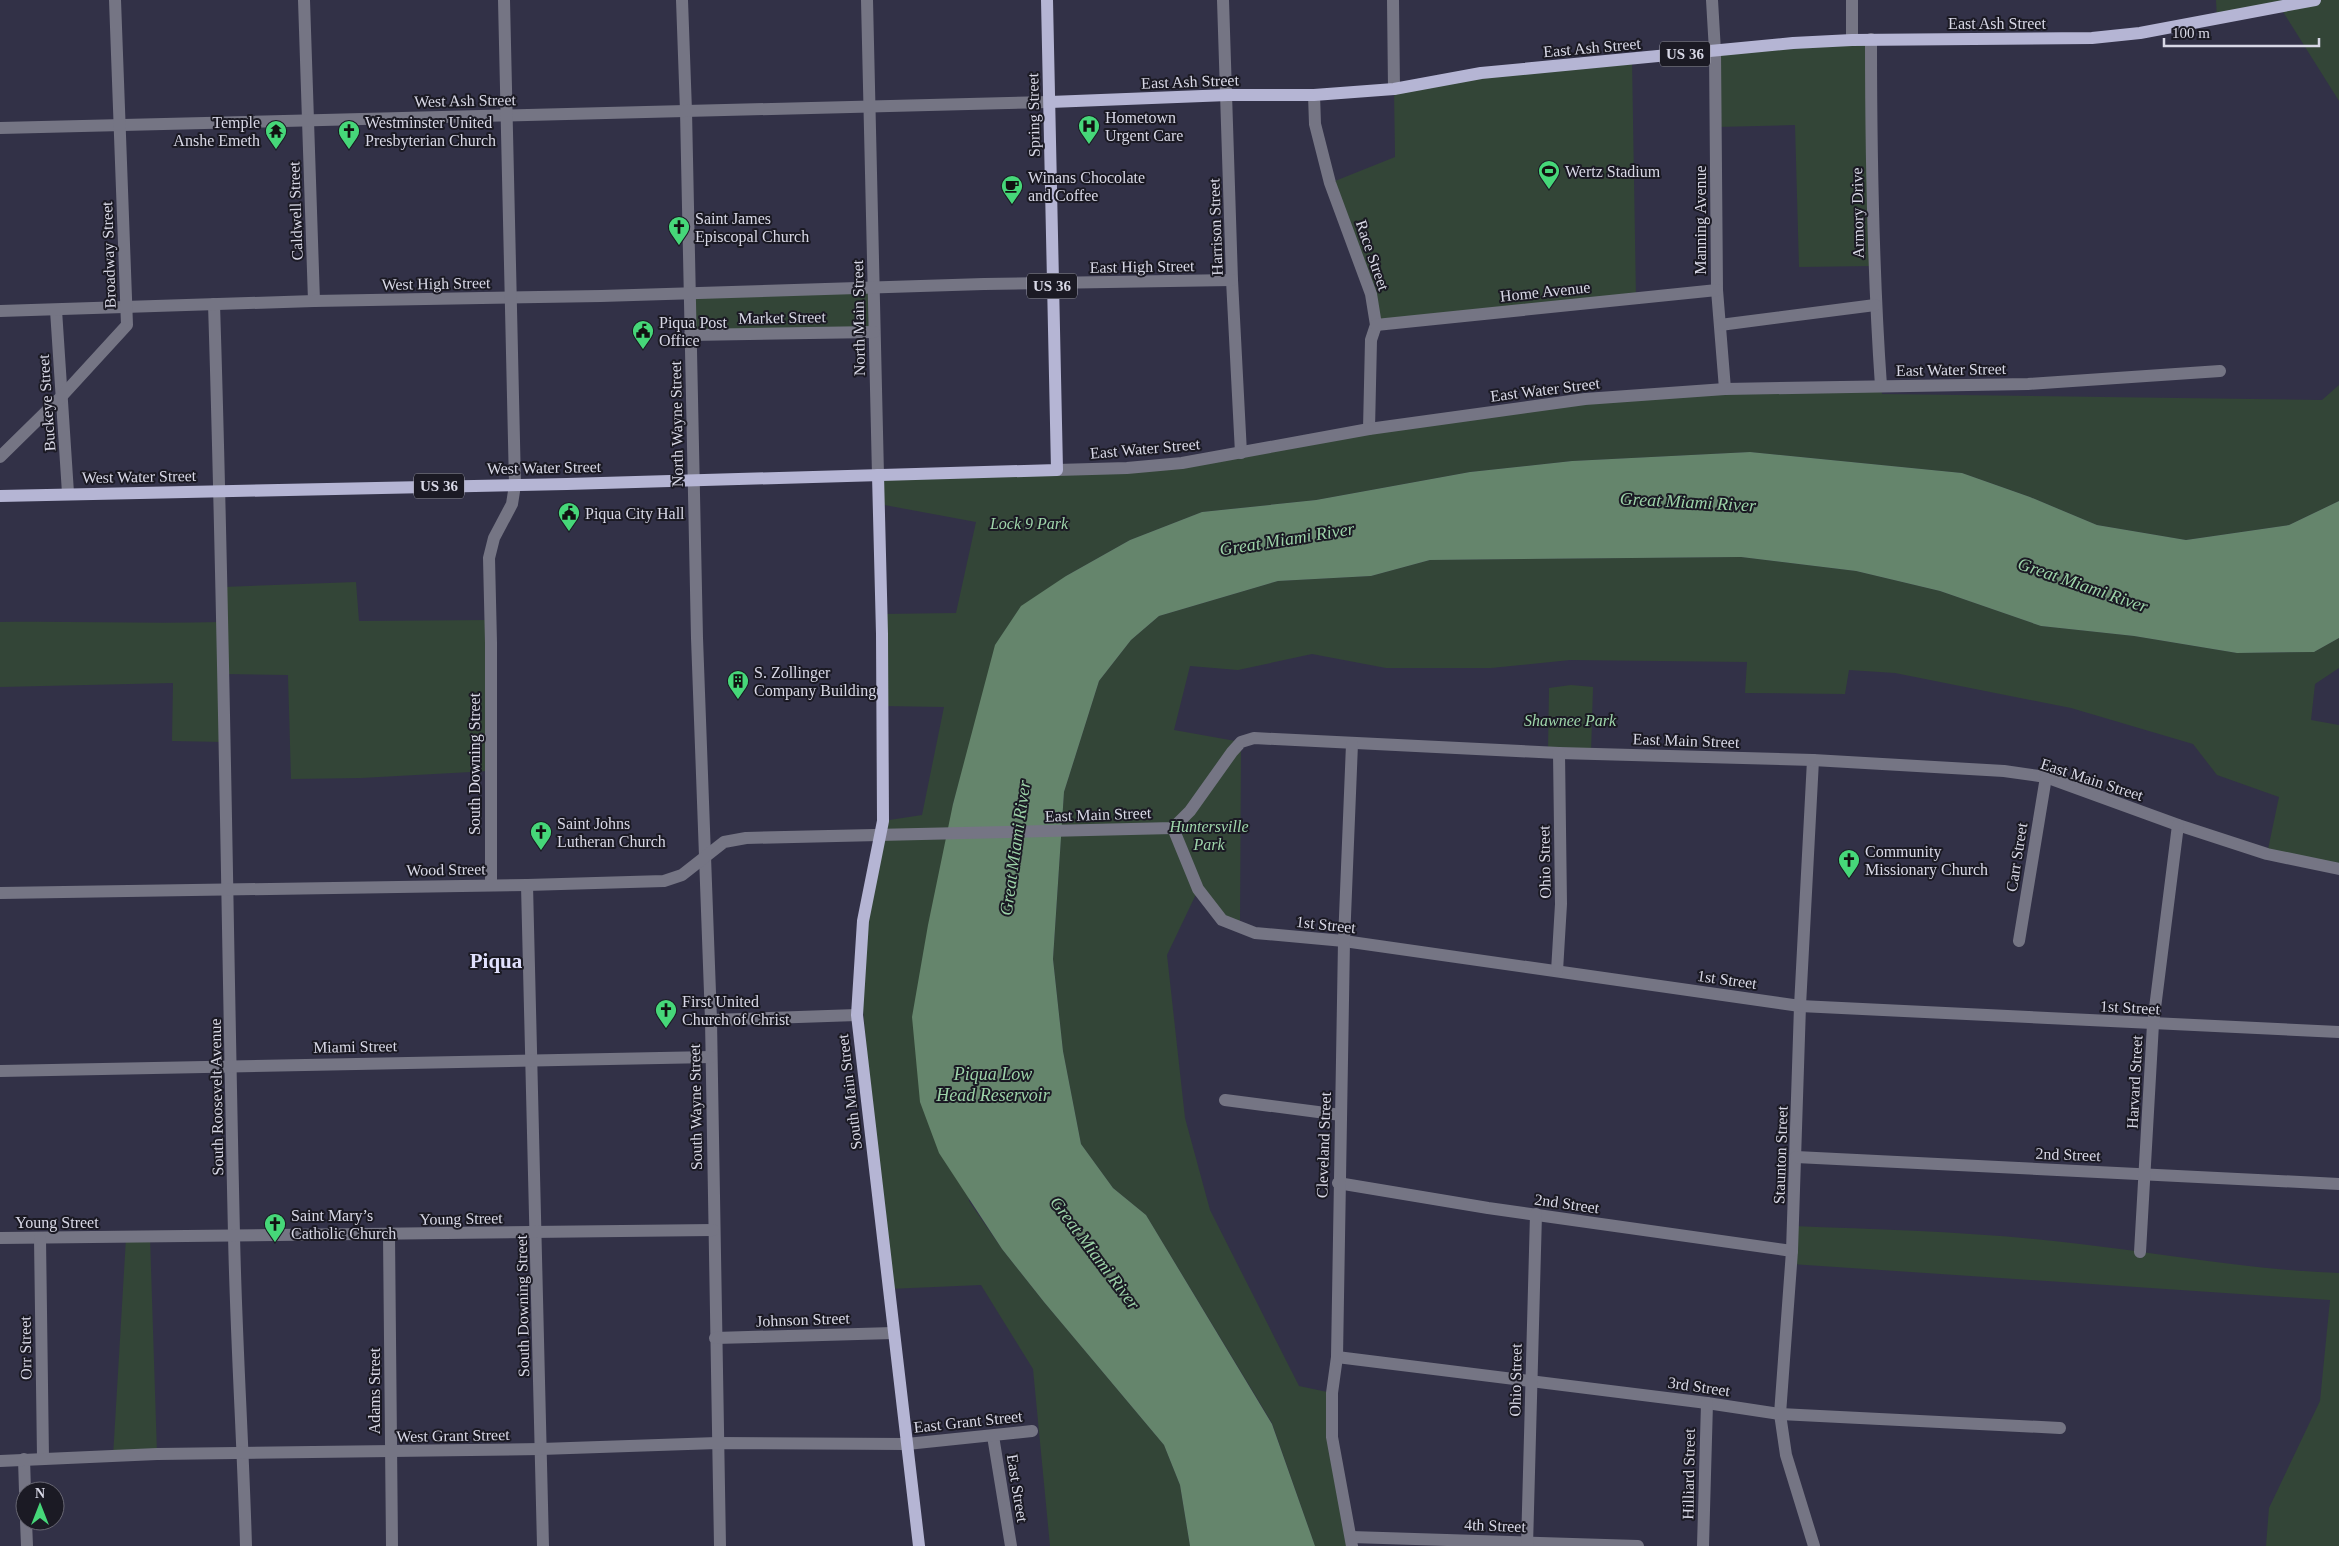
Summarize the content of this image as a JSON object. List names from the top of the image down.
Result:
{
  "streets": {
    "main road": [
      "East Ash Street",
      "US 36",
      "Spring Street",
      "North Main Street",
      "East Water Street",
      "West Water Street",
      "South Main Street"
    ],
    "street": [
      "West Ash Street",
      "Caldwell Street",
      "Armory Drive",
      "Manning Avenue",
      "Harrison Street",
      "Broadway Street",
      "Race Street",
      "East High Street",
      "West High Street",
      "Home Avenue",
      "Market Street",
      "Buckeye Street",
      "North Wayne Street",
      "East Main Street",
      "South Downing Street",
      "Carr Street",
      "Ohio Street",
      "Wood Street",
      "1st Street",
      "Miami Street",
      "Harvard Street",
      "South Roosevelt Avenue",
      "South Wayne Street",
      "Cleveland Street",
      "2nd Street",
      "Staunton Street",
      "Young Street",
      "Johnson Street",
      "Orr Street",
      "3rd Street",
      "Adams Street",
      "East Grant Street",
      "West Grant Street",
      "Hilliard Street",
      "East Street",
      "4th Street"
    ]
  },
  "crossings": [
    ["East Ash Street", "West Ash Street"],
    ["East Ash Street", "Spring Street"],
    ["East Ash Street", "Armory Drive"],
    ["East Ash Street", "Manning Avenue"],
    ["East Ash Street", "Harrison Street"],
    ["East Ash Street", "Race Street"],
    ["East Ash Street", "North Main Street"],
    ["West Ash Street", "Caldwell Street"],
    ["West Ash Street", "Broadway Street"],
    ["West Ash Street", "North Main Street"],
    ["West Ash Street", "North Wayne Street"],
    ["West Ash Street", "South Downing Street"],
    ["Spring Street", "East High Street"],
    ["Spring Street", "East Water Street"],
    ["Caldwell Street", "West High Street"],
    ["Armory Drive", "East Water Street"],
    ["Manning Avenue", "Home Avenue"],
    ["Manning Avenue", "East Water Street"],
    ["Harrison Street", "East High Street"],
    ["Harrison Street", "East Water Street"],
    ["Broadway Street", "West High Street"],
    ["Broadway Street", "Buckeye Street"],
    ["Race Street", "Home Avenue"],
    ["Race Street", "East Water Street"],
    ["East High Street", "West High Street"],
    ["East High Street", "North Main Street"],
    ["West High Street", "North Main Street"],
    ["West High Street", "Buckeye Street"],
    ["West High Street", "North Wayne Street"],
    ["West High Street", "South Downing Street"],
    ["West High Street", "South Roosevelt Avenue"],
    ["Market Street", "North Main Street"],
    ["Market Street", "North Wayne Street"],
    ["North Main Street", "East Water Street"],
    ["North Main Street", "West Water Street"],
    ["North Main Street", "South Main Street"],
    ["East Water Street", "West Water Street"],
    ["Buckeye Street", "West Water Street"],
    ["North Wayne Street", "West Water Street"],
    ["North Wayne Street", "South Wayne Street"],
    ["West Water Street", "South Downing Street"],
    ["West Water Street", "South Roosevelt Avenue"],
    ["East Main Street", "Carr Street"],
    ["East Main Street", "Ohio Street"],
    ["East Main Street", "Wood Street"],
    ["East Main Street", "1st Street"],
    ["East Main Street", "Harvard Street"],
    ["East Main Street", "South Main Street"],
    ["East Main Street", "Cleveland Street"],
    ["East Main Street", "Staunton Street"],
    ["South Downing Street", "Wood Street"],
    ["South Downing Street", "Miami Street"],
    ["South Downing Street", "Young Street"],
    ["South Downing Street", "West Grant Street"],
    ["Ohio Street", "1st Street"],
    ["Ohio Street", "2nd Street"],
    ["Ohio Street", "3rd Street"],
    ["Ohio Street", "4th Street"],
    ["Wood Street", "South Main Street"],
    ["Wood Street", "South Roosevelt Avenue"],
    ["Wood Street", "South Wayne Street"],
    ["1st Street", "Harvard Street"],
    ["1st Street", "Cleveland Street"],
    ["1st Street", "Staunton Street"],
    ["Miami Street", "South Roosevelt Avenue"],
    ["Miami Street", "South Wayne Street"],
    ["Harvard Street", "2nd Street"],
    ["South Main Street", "Johnson Street"],
    ["South Main Street", "East Grant Street"],
    ["South Main Street", "West Grant Street"],
    ["South Roosevelt Avenue", "Young Street"],
    ["South Roosevelt Avenue", "West Grant Street"],
    ["South Wayne Street", "Young Street"],
    ["South Wayne Street", "Johnson Street"],
    ["South Wayne Street", "West Grant Street"],
    ["Cleveland Street", "2nd Street"],
    ["Cleveland Street", "3rd Street"],
    ["Cleveland Street", "4th Street"],
    ["2nd Street", "Staunton Street"],
    ["Staunton Street", "3rd Street"],
    ["Young Street", "Orr Street"],
    ["Young Street", "Adams Street"],
    ["Orr Street", "West Grant Street"],
    ["3rd Street", "Hilliard Street"],
    ["Adams Street", "West Grant Street"],
    ["East Grant Street", "West Grant Street"],
    ["East Grant Street", "East Street"]
  ],
  "districts": ["Piqua"],
  "water": ["Great Miami River", "Piqua Low Head Reservoir"],
  "parks": ["Lock 9 Park", "Shawnee Park", "Huntersville Park"],
  "places": {
    "hospital": ["Hometown Urgent Care"],
    "temple": ["Temple Anshe Emeth"],
    "church": [
      "Westminster United Presbyterian Church",
      "Saint James Episcopal Church",
      "Saint Johns Lutheran Church",
      "Community Missionary Church",
      "First United Church of Christ",
      "Saint Mary’s Catholic Church"
    ],
    "sports": ["Wertz Stadium"],
    "cafe": ["Winans Chocolate and Coffee"],
    "public building": ["Piqua Post Office", "Piqua City Hall"],
    "building": ["S. Zollinger Company Building"]
  },
  "scale_bar": "100 m",
  "north": "top"
}
